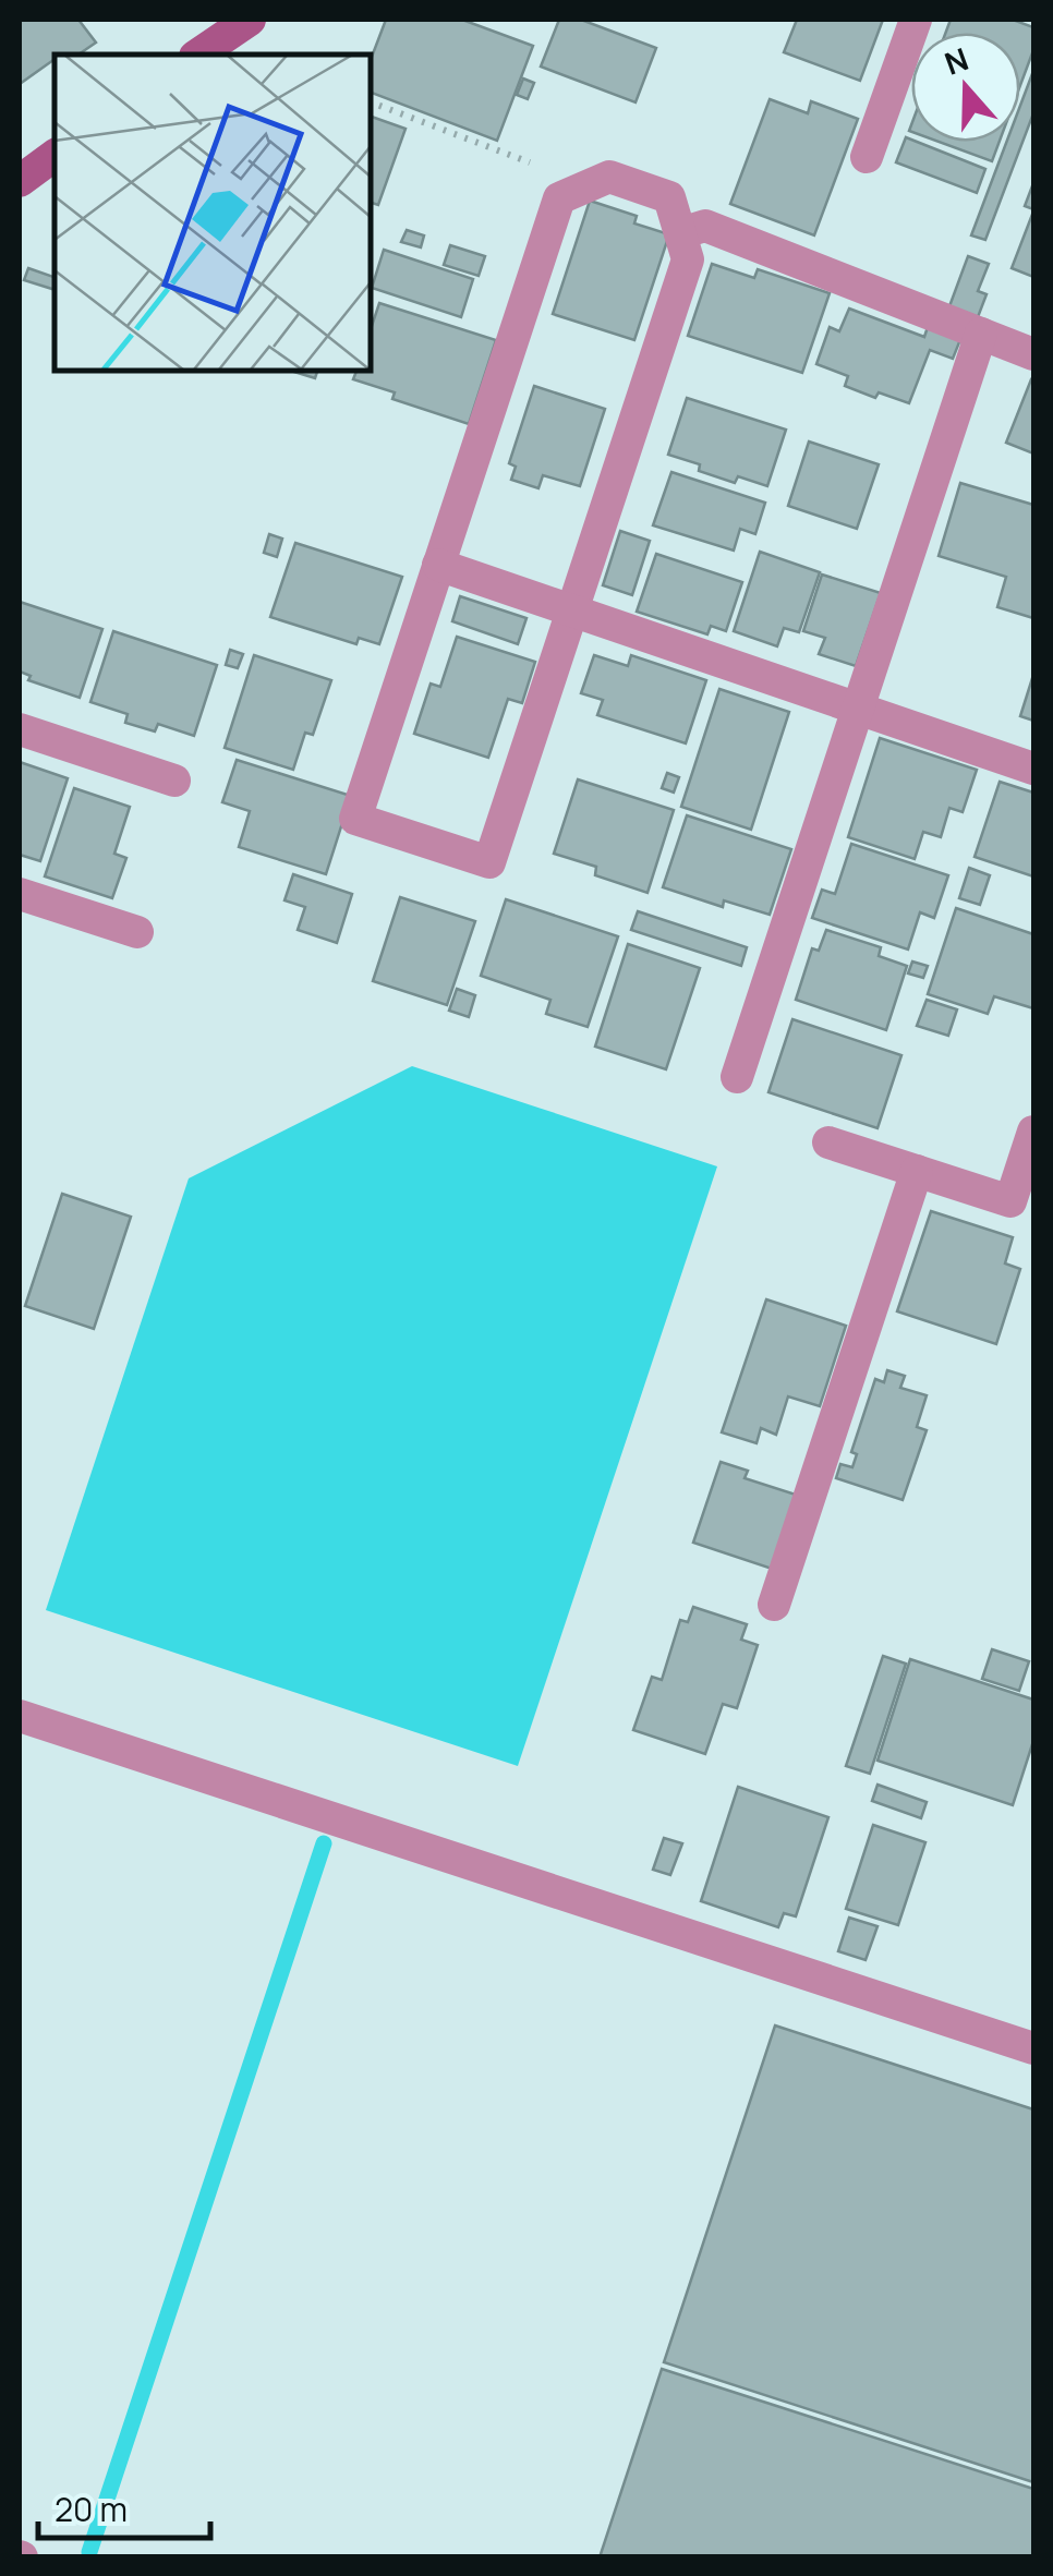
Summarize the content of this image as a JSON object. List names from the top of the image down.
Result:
{
  "scale_bar": "20 m",
  "north": "top"
}
